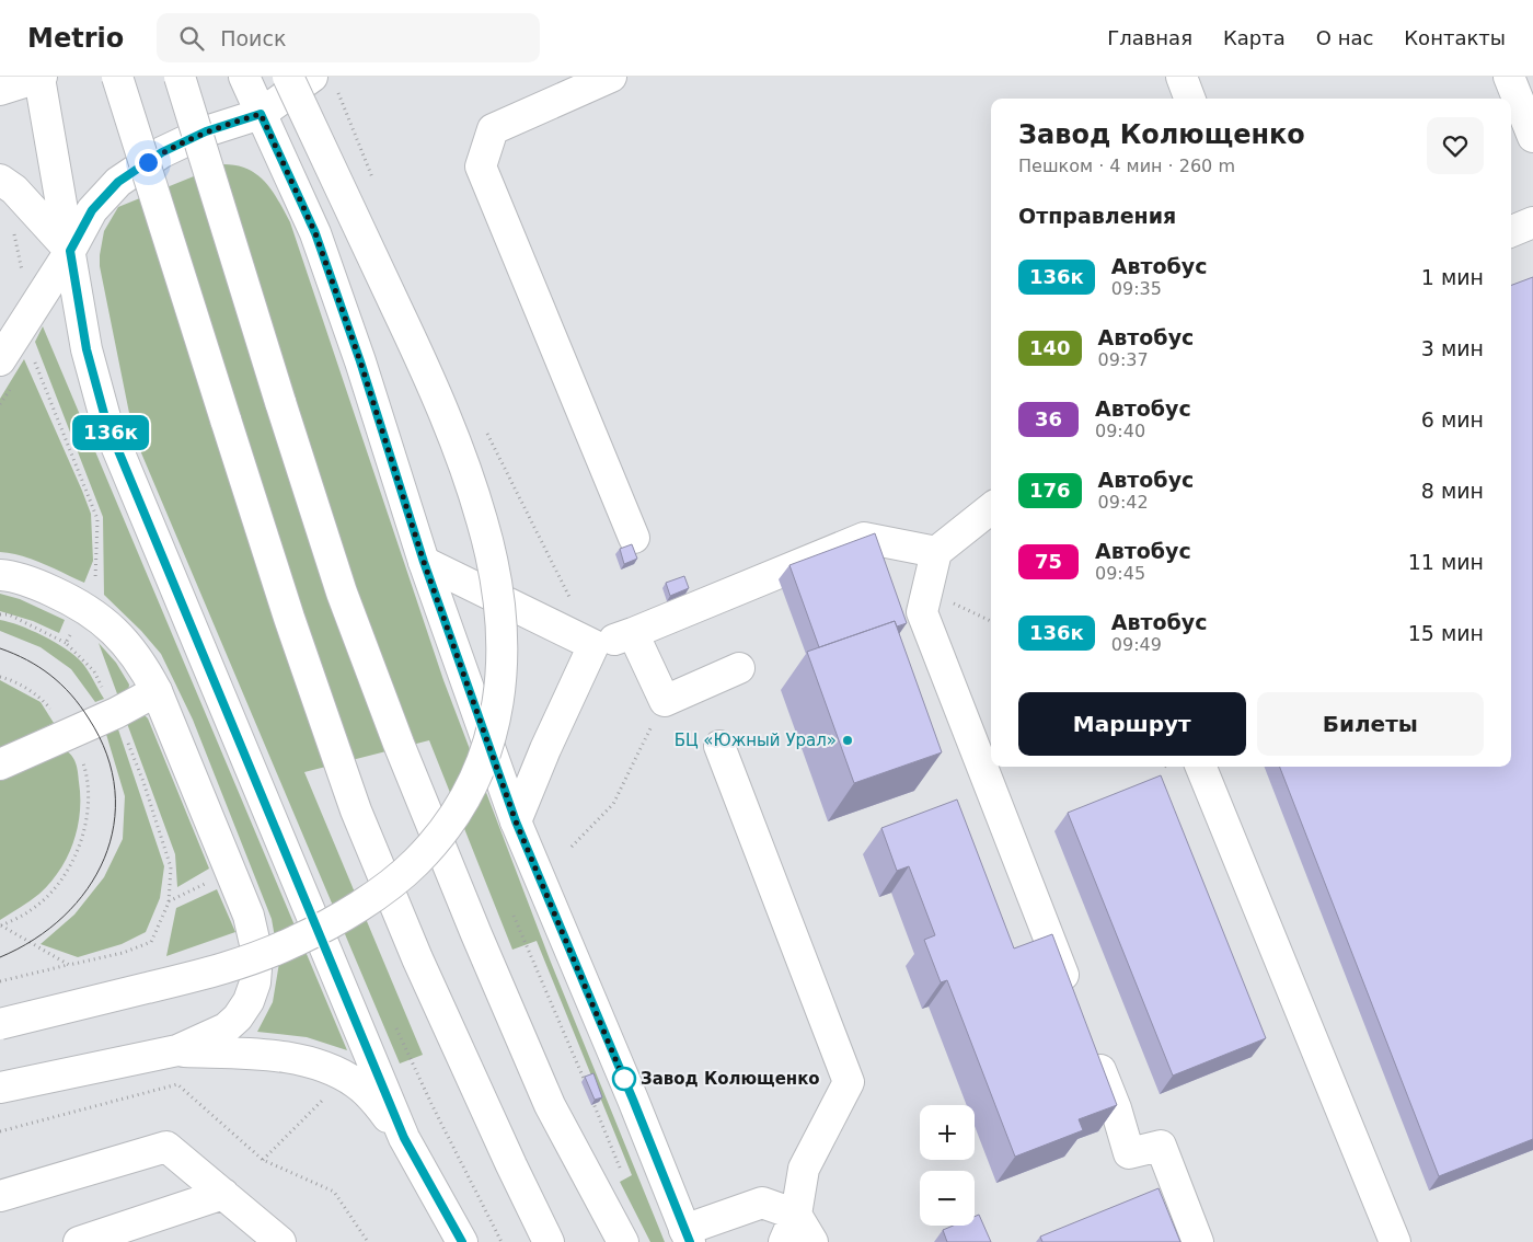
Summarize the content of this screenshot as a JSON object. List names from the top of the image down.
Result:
{
  "places": ["БЦ «Южный Урал»", "Завод Колющенко"],
  "lines": ["bus line 136к"],
  "page": {
    "header": "Metrio",
    "search": "Поиск",
    "nav": [
      "Главная",
      "Карта",
      "О нас",
      "Контакты"
    ],
    "on_map": "136к",
    "heading": [
      ["Завод Колющенко", "Пешком · 4 мин · 260 m"],
      "Отправления"
    ],
    "list": [
      {
        "mark": "136к",
        "name": "Автобус",
        "note": "09:35",
        "value": "1 мин"
      },
      {
        "mark": "140",
        "name": "Автобус",
        "note": "09:37",
        "value": "3 мин"
      },
      {
        "mark": "36",
        "name": "Автобус",
        "note": "09:40",
        "value": "6 мин"
      },
      {
        "mark": "176",
        "name": "Автобус",
        "note": "09:42",
        "value": "8 мин"
      },
      {
        "mark": "75",
        "name": "Автобус",
        "note": "09:45",
        "value": "11 мин"
      },
      {
        "mark": "136к",
        "name": "Автобус",
        "note": "09:49",
        "value": "15 мин"
      }
    ],
    "buttons": ["Маршрут", "Билеты"],
    "map_buttons": ["+", "−"]
  }
}
